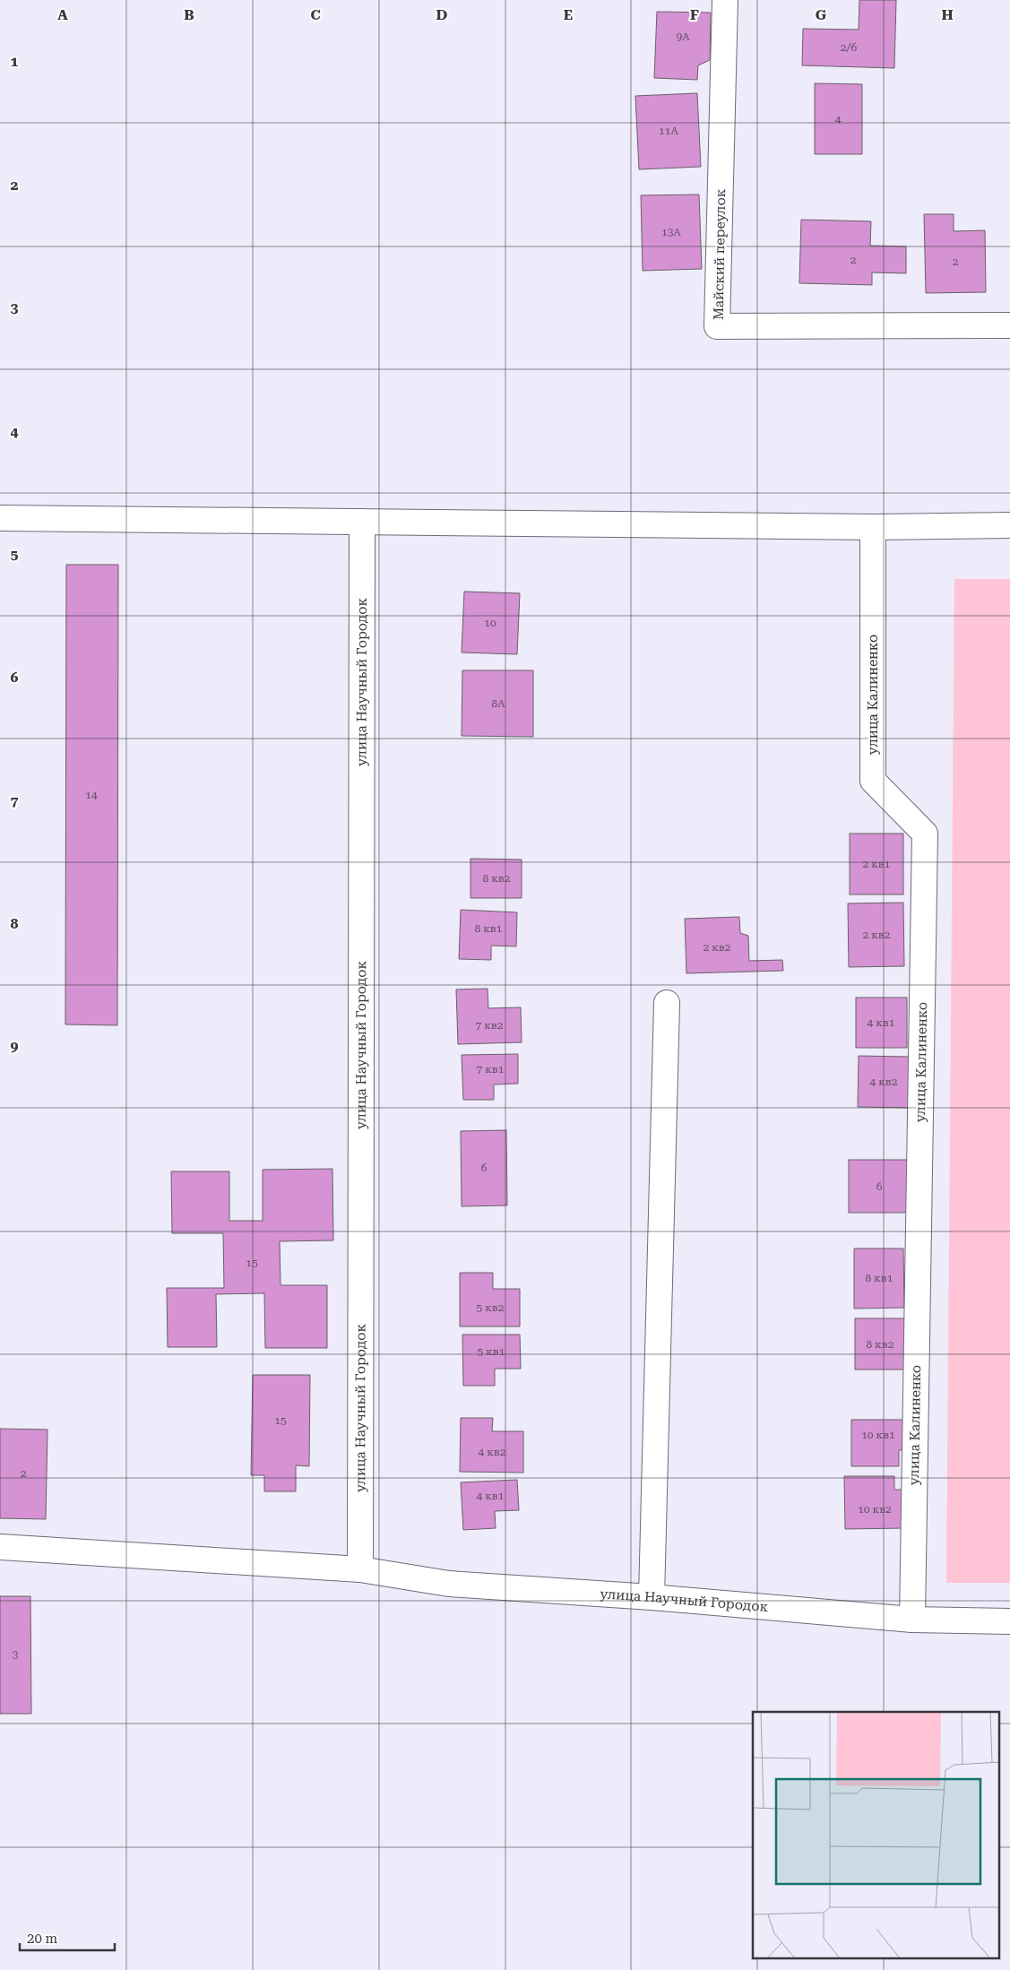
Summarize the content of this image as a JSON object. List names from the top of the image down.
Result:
{
  "streets": {
    "street": ["Майский переулок", "улица Научный Городок", "улица Калиненко"]
  },
  "crossings": [
    ["улица Научный Городок", "улица Калиненко"]
  ],
  "house_numbers": [
    "9А",
    "2/6",
    "4",
    "11А",
    "13А",
    "2",
    "2",
    "10",
    "8А",
    "14",
    "2 кв1",
    "8 кв2",
    "8 кв1",
    "2 кв2",
    "2 кв2",
    "4 кв1",
    "7 кв2",
    "7 кв1",
    "4 кв2",
    "6",
    "6",
    "15",
    "8 кв1",
    "5 кв2",
    "8 кв2",
    "5 кв1",
    "15",
    "10 кв1",
    "4 кв2",
    "2",
    "4 кв1",
    "10 кв2",
    "3"
  ],
  "scale_bar": "20 m",
  "grid": {
    "columns": [
      "A",
      "B",
      "C",
      "D",
      "E",
      "F",
      "G",
      "H"
    ],
    "rows": [
      "1",
      "2",
      "3",
      "4",
      "5",
      "6",
      "7",
      "8",
      "9"
    ]
  }
}
